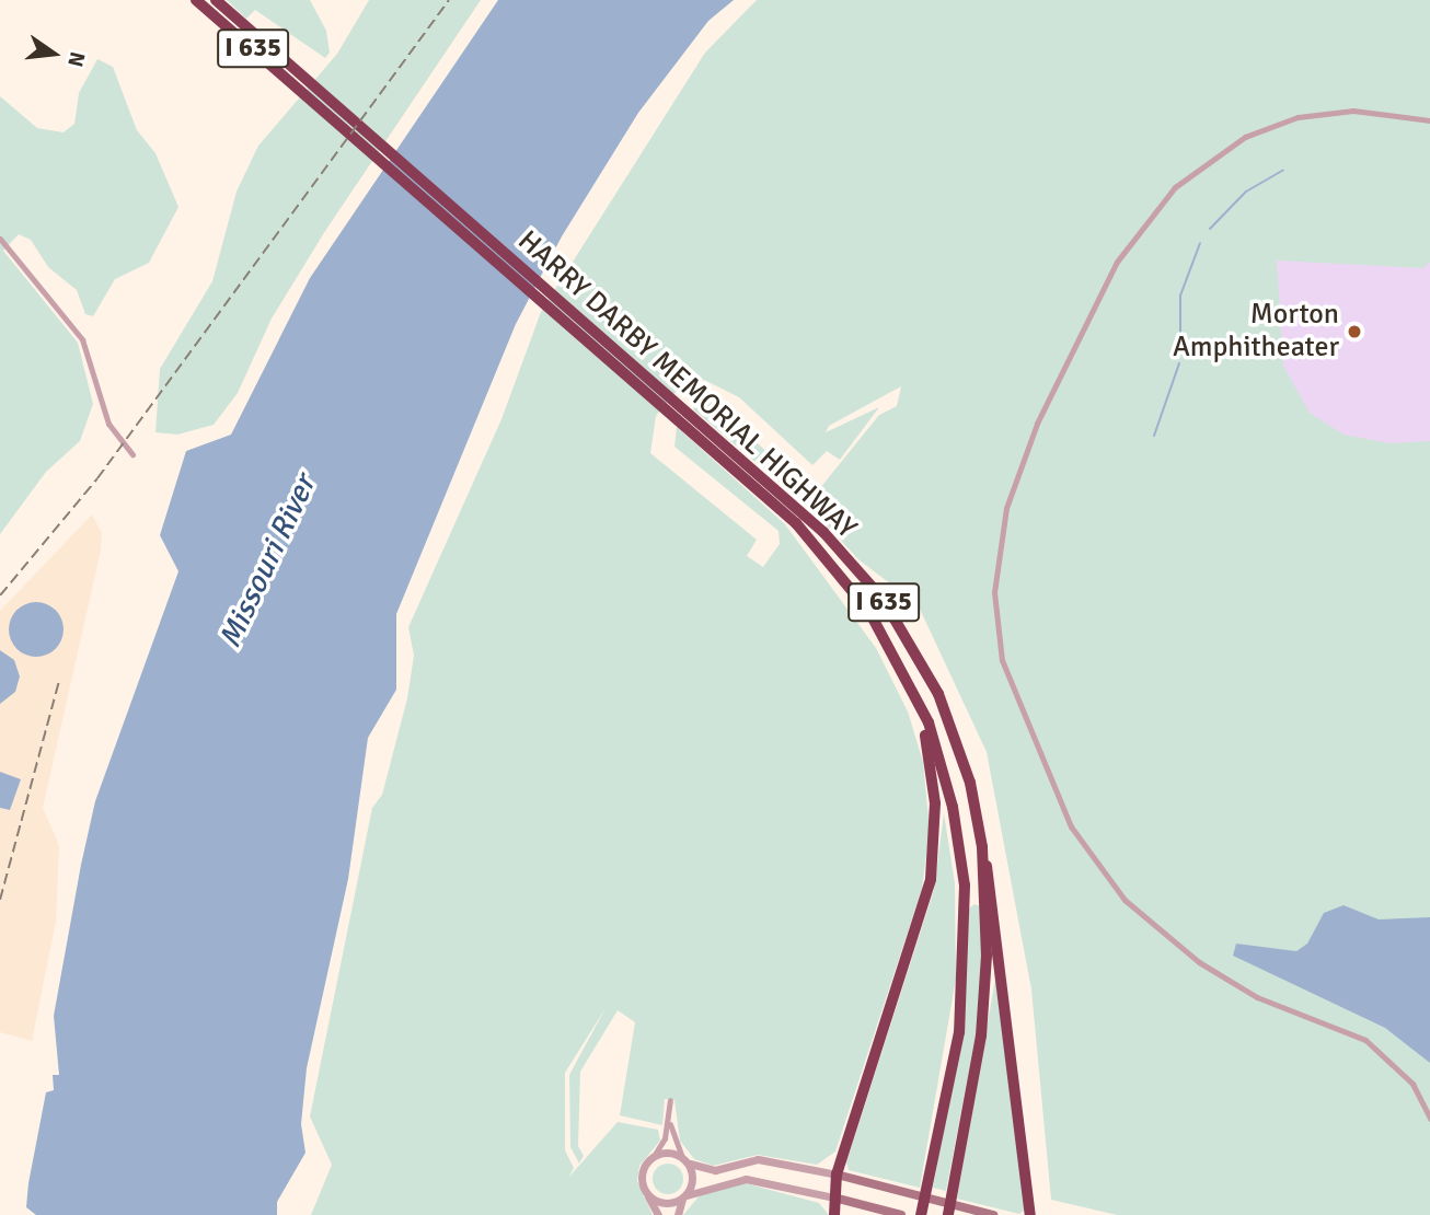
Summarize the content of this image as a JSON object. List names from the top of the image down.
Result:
{
  "streets": {
    "highway": ["I 635", "HARRY DARBY MEMORIAL HIGHWAY"]
  },
  "water": ["Missouri River"],
  "places": ["Morton Amphitheater"],
  "north": "right"
}
